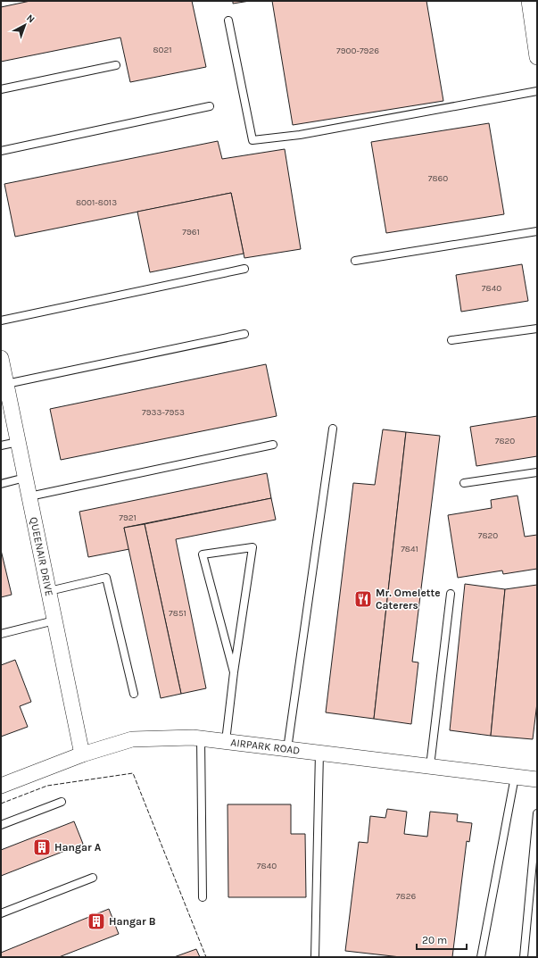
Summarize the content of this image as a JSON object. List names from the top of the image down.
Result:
{
  "streets": {
    "street": ["QUEENAIR DRIVE", "AIRPARK ROAD"]
  },
  "crossings": [
    ["QUEENAIR DRIVE", "AIRPARK ROAD"]
  ],
  "places": {
    "restaurant": ["Mr. Omelette Caterers"],
    "building": ["Hangar A", "Hangar B"]
  },
  "house_numbers": [
    "8021",
    "7900-7926",
    "7860",
    "8001-8013",
    "7961",
    "7840",
    "7933-7953",
    "7820",
    "7921",
    "7820",
    "7841",
    "7851",
    "7840",
    "7826"
  ],
  "scale_bar": "20 m",
  "north": "top right"
}
